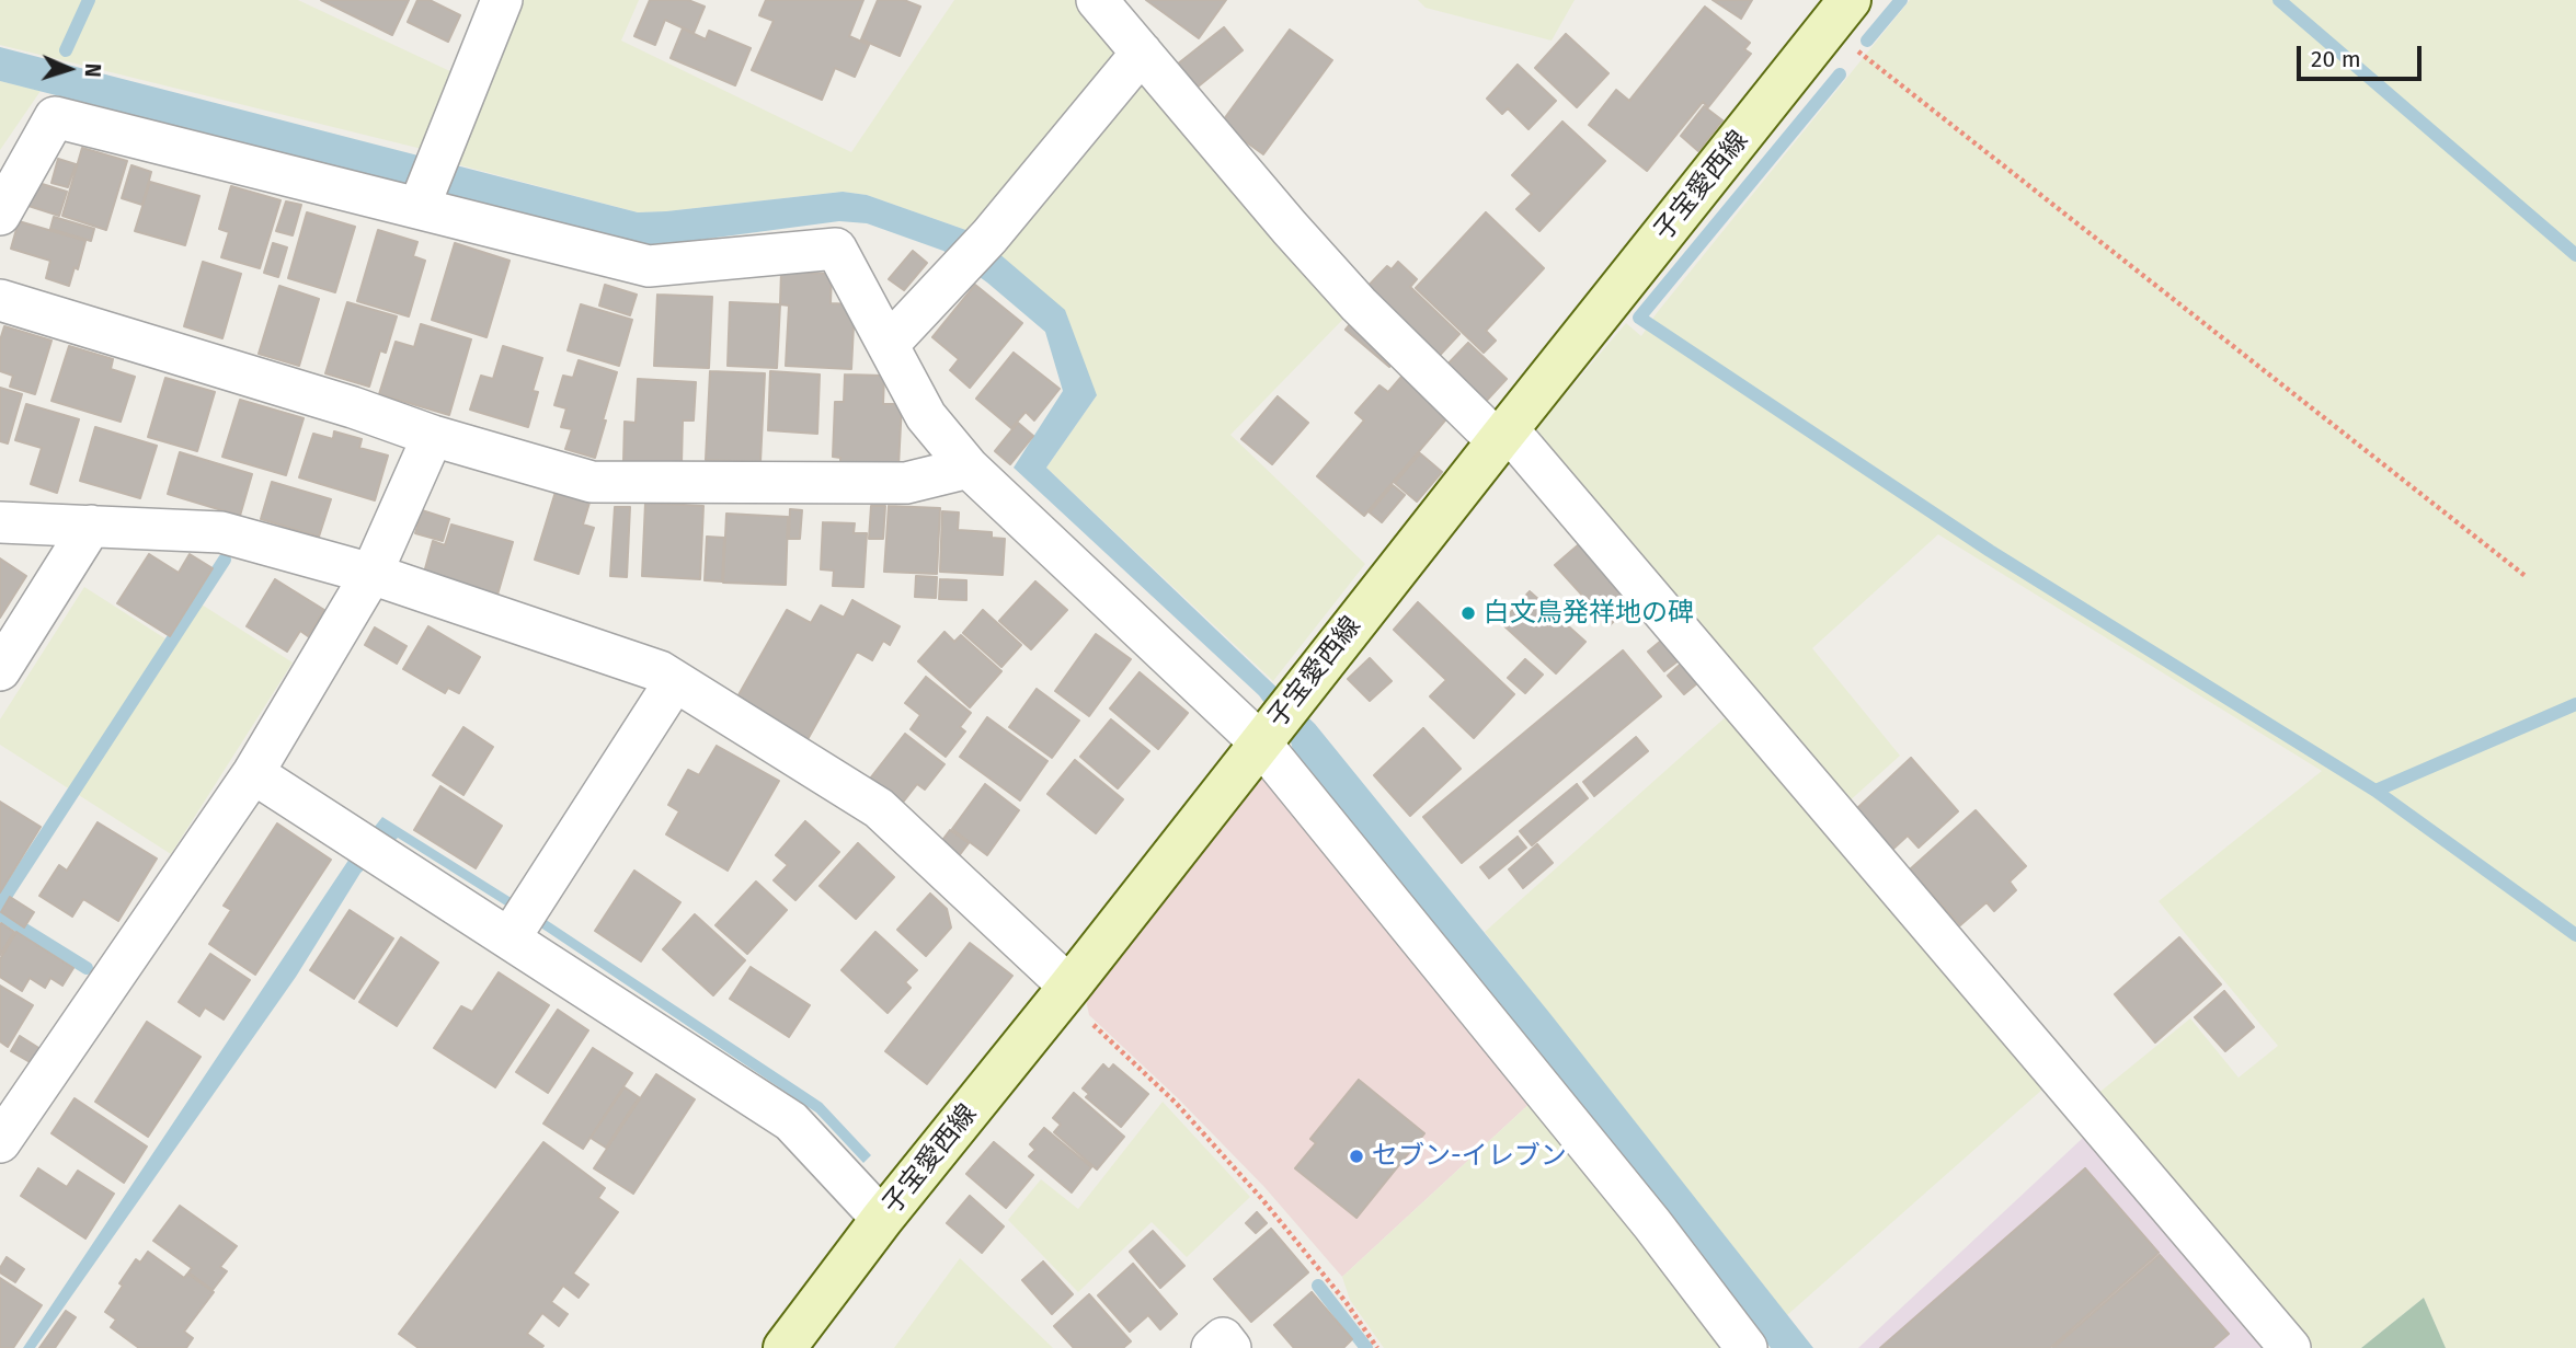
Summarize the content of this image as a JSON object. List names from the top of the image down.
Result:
{
  "streets": {
    "main road": ["子宝愛西線"]
  },
  "places": ["白文鳥発祥地の碑", "セブン-イレブン"],
  "scale_bar": "20 m",
  "north": "right"
}
